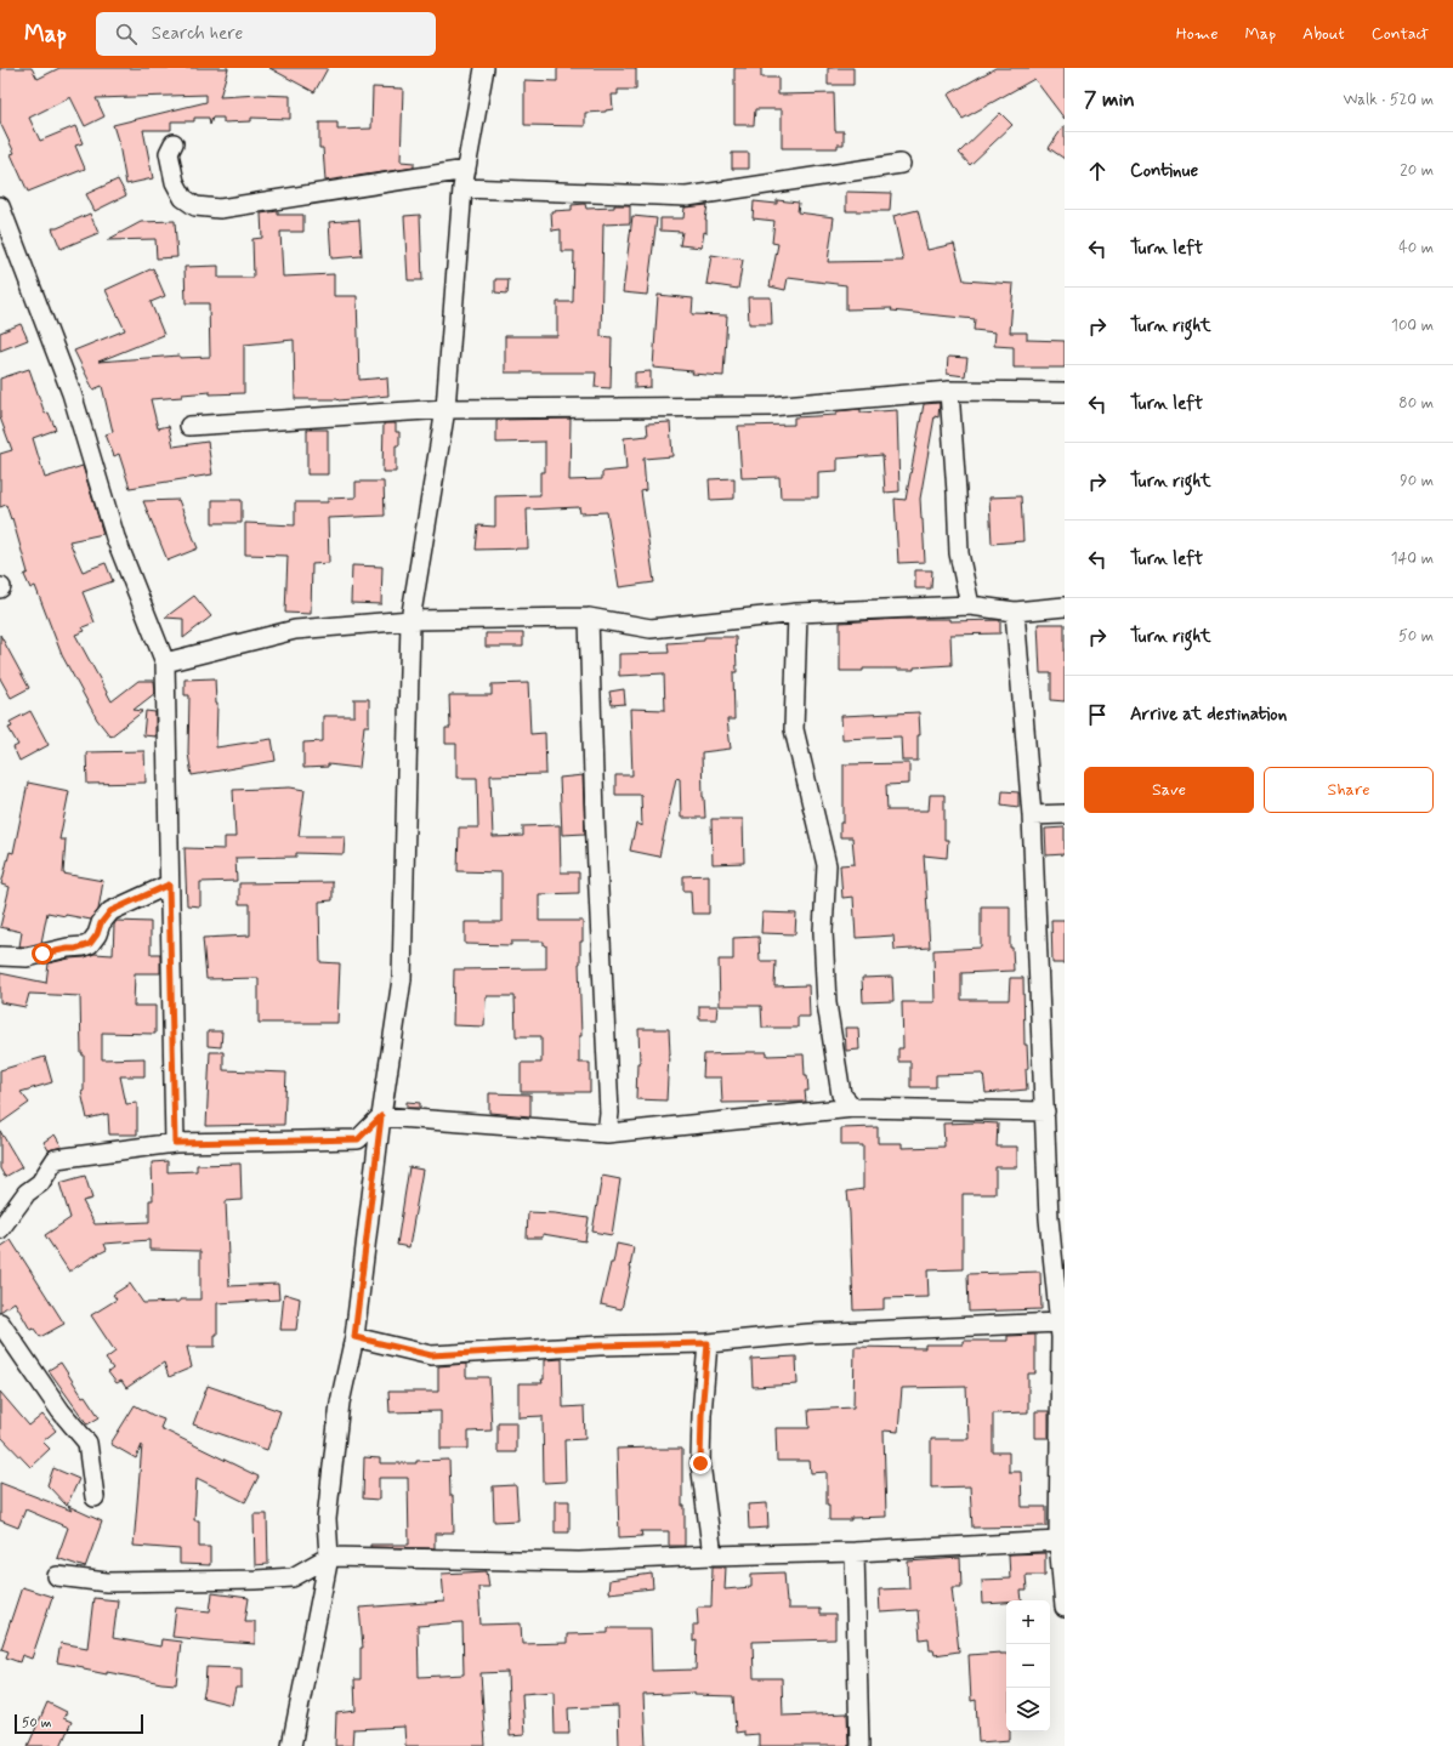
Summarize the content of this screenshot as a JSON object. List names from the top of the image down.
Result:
{
  "scale_bar": "50 m",
  "page": {
    "header": "Map",
    "search": "Search here",
    "nav": [
      "Home",
      "Map",
      "About",
      "Contact"
    ],
    "heading": ["7 min", "Walk · 520 m"],
    "list": [
      ["Continue", "20 m"],
      ["Turn left", "40 m"],
      ["Turn right", "100 m"],
      ["Turn left", "80 m"],
      ["Turn right", "90 m"],
      ["Turn left", "140 m"],
      ["Turn right", "50 m"],
      "Arrive at destination"
    ],
    "buttons": ["Save", "Share"],
    "map_buttons": ["+", "−"],
    "scale": "50 m"
  }
}
